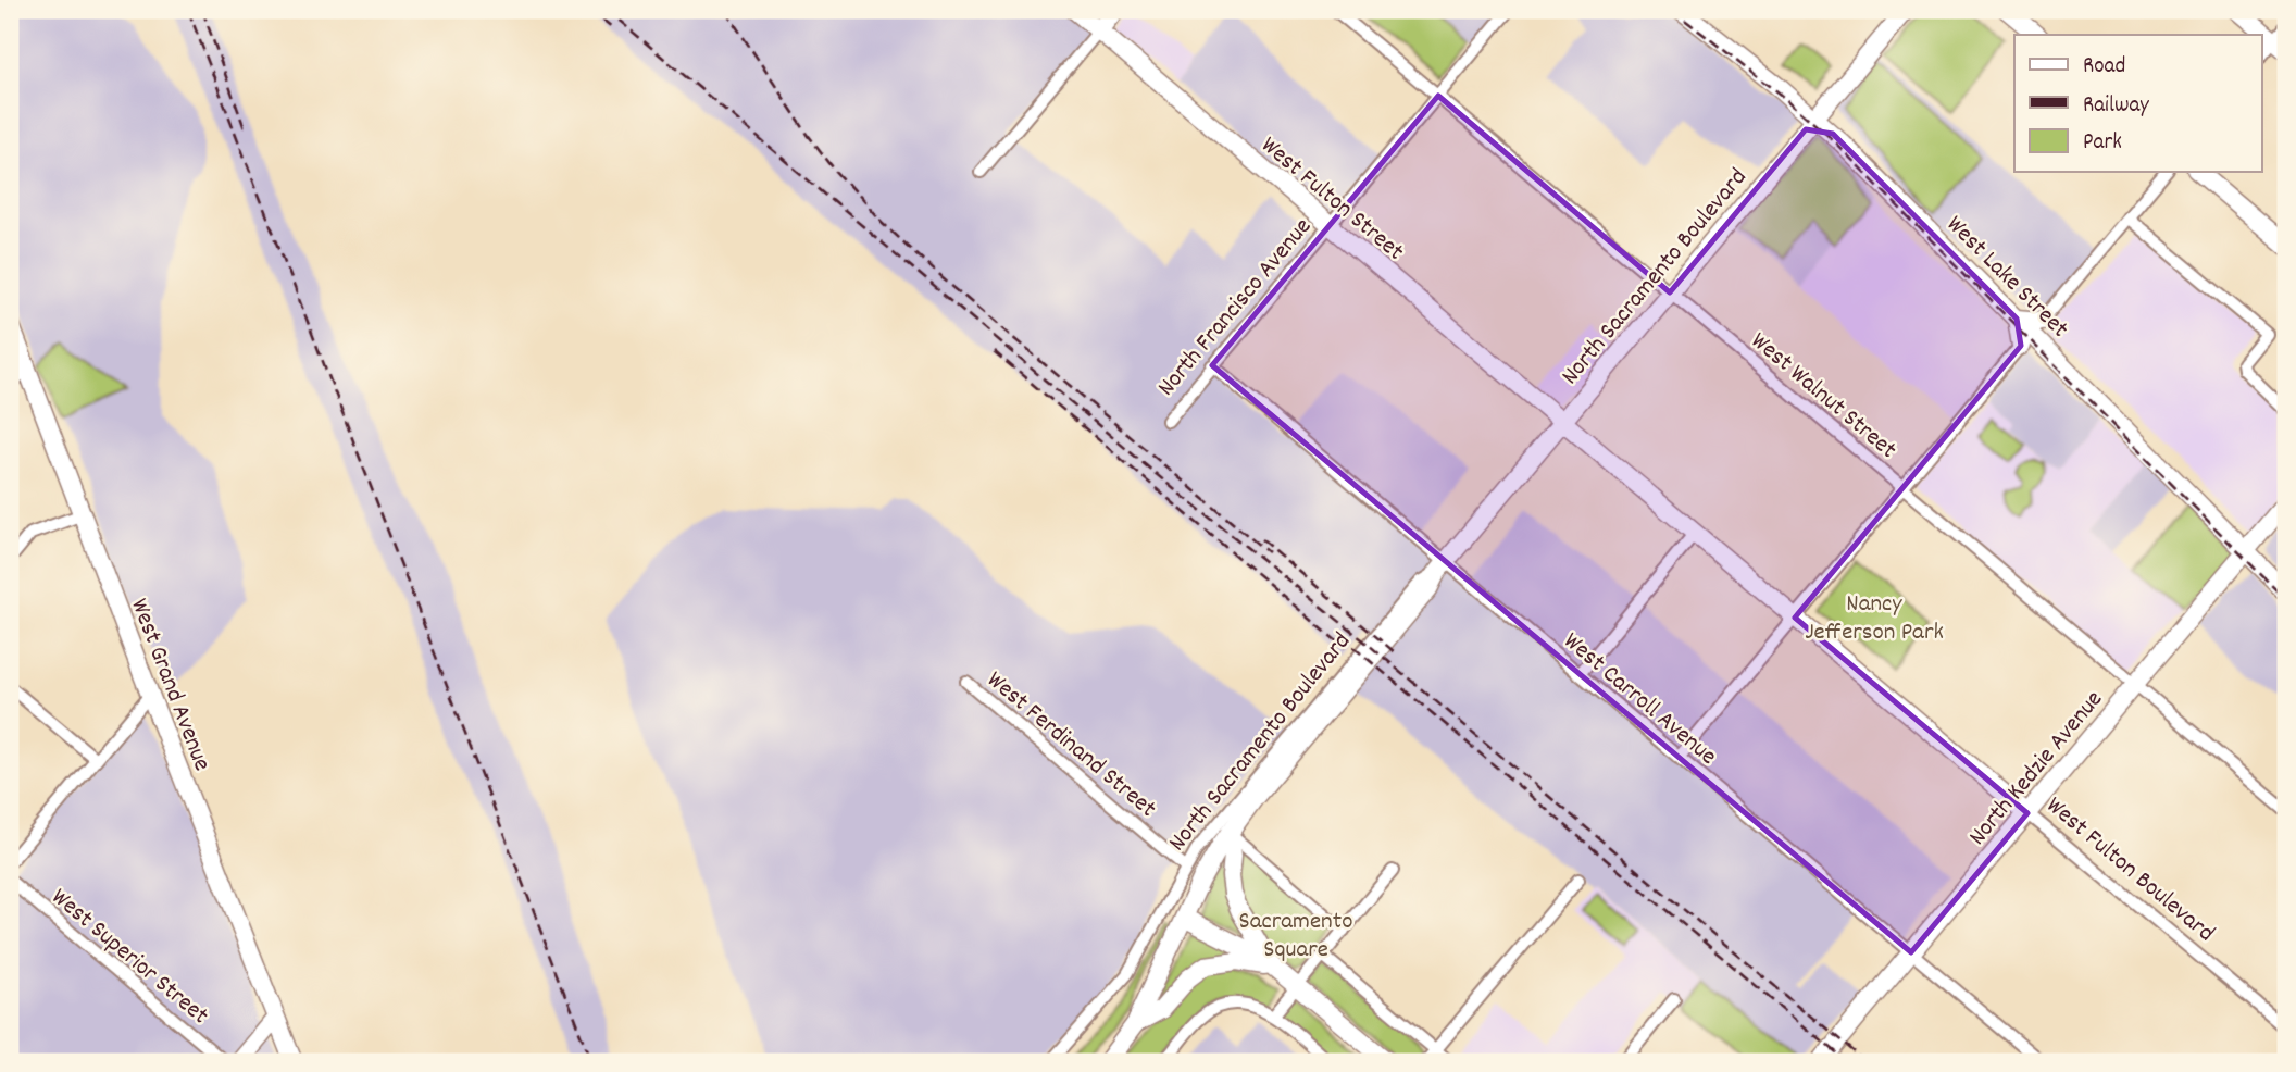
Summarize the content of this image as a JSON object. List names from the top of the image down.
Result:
{
  "streets": {
    "street": [
      "West Fulton Street",
      "North Sacramento Boulevard",
      "West Lake Street",
      "North Francisco Avenue",
      "West Walnut Street",
      "West Grand Avenue",
      "West Carroll Avenue",
      "West Ferdinand Street",
      "North Kedzie Avenue",
      "West Fulton Boulevard",
      "West Superior Street"
    ]
  },
  "crossings": [
    ["West Fulton Street", "North Sacramento Boulevard"],
    ["West Fulton Street", "North Francisco Avenue"],
    ["West Fulton Street", "West Fulton Boulevard"],
    ["North Sacramento Boulevard", "West Lake Street"],
    ["North Sacramento Boulevard", "West Walnut Street"],
    ["North Sacramento Boulevard", "West Carroll Avenue"],
    ["North Sacramento Boulevard", "West Ferdinand Street"],
    ["North Sacramento Boulevard", "West Fulton Boulevard"],
    ["West Lake Street", "North Kedzie Avenue"],
    ["North Francisco Avenue", "West Walnut Street"],
    ["North Francisco Avenue", "West Carroll Avenue"],
    ["West Walnut Street", "North Kedzie Avenue"],
    ["West Carroll Avenue", "North Kedzie Avenue"],
    ["North Kedzie Avenue", "West Fulton Boulevard"]
  ],
  "parks": ["Nancy Jefferson Park", "Sacramento Square"],
  "legend": ["Road", "Railway", "Park"]
}
